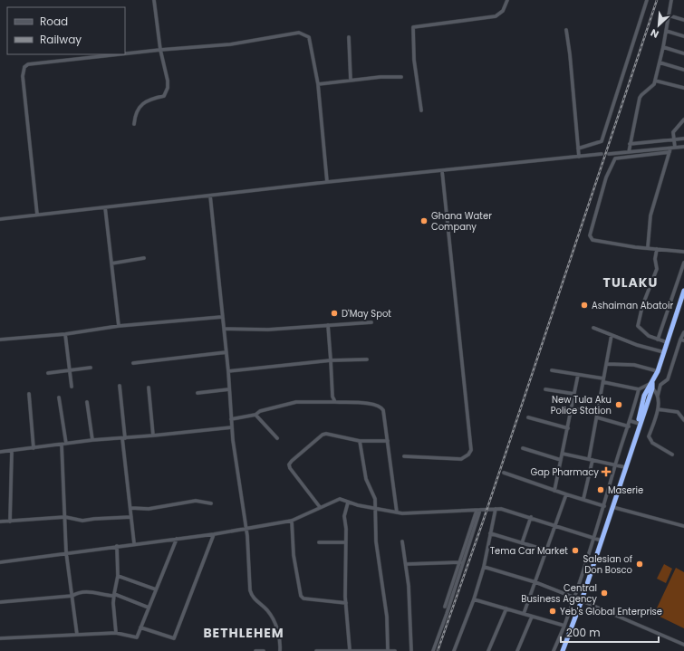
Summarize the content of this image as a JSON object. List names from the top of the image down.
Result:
{
  "districts": ["TULAKU", "BETHLEHEM"],
  "places": {
    "other": [
      "Ghana Water Company",
      "Ashaiman Abatoir",
      "D'May Spot",
      "New Tula Aku Police Station",
      "Maserie",
      "Tema Car Market",
      "Salesian of Don Bosco",
      "Central Business Agency",
      "Yeb's Global Enterprise"
    ],
    "health": ["Gap Pharmacy"]
  },
  "legend": ["Road", "Railway"],
  "scale_bar": "200 m",
  "north": "bottom left"
}
